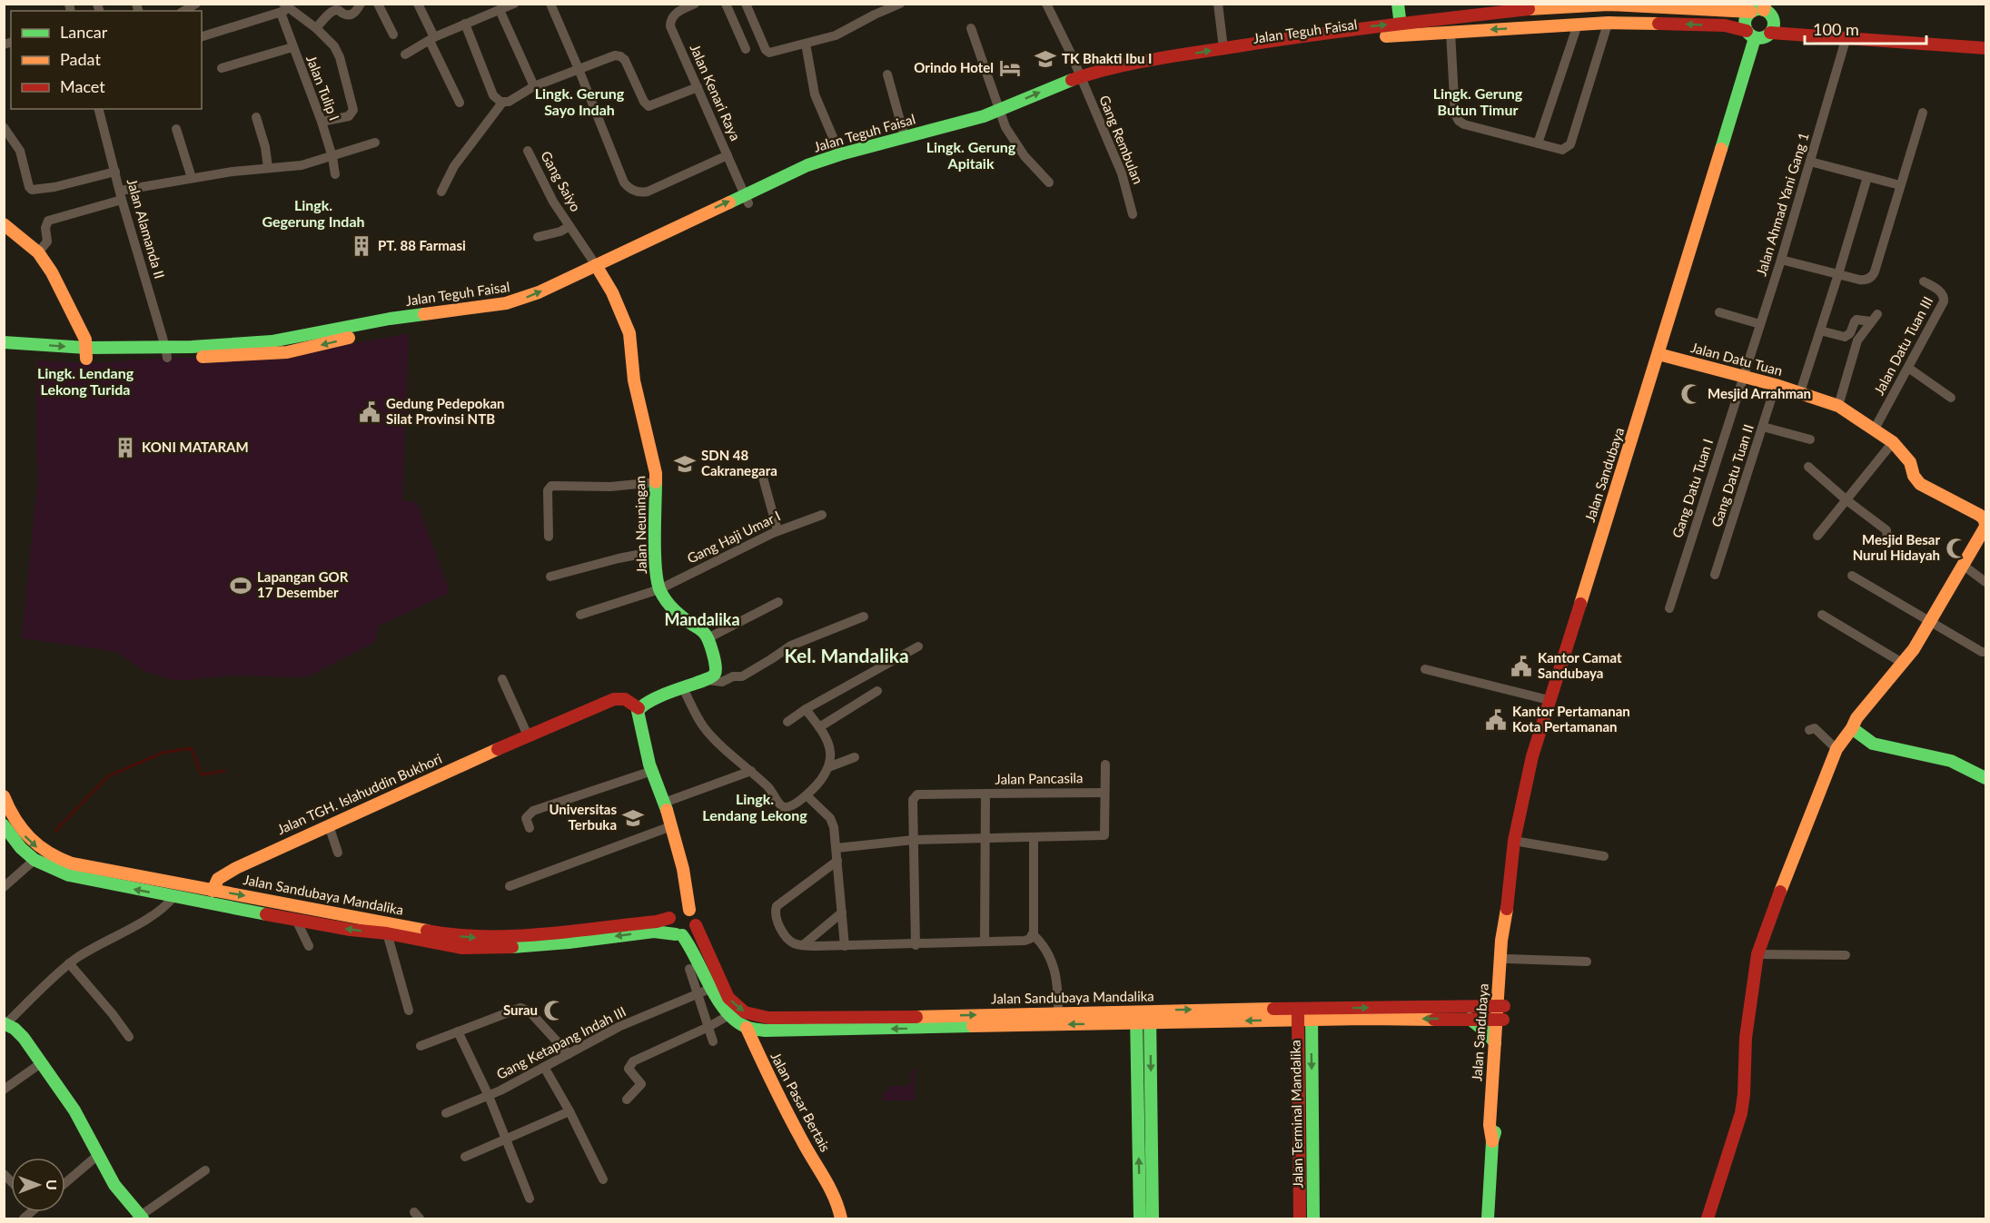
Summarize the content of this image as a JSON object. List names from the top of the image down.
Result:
{
  "streets": {
    "main road": [
      "Jalan Teguh Faisal",
      "Jalan Datu Tuan",
      "Jalan Sandubaya",
      "Jalan Neuningan",
      "Jalan TGH. Islahuddin Bukhori",
      "Jalan Sandubaya Mandalika",
      "Jalan Pasar Bertais",
      "Jalan Terminal Mandalika"
    ],
    "street": [
      "Jalan Tulip I",
      "Jalan Kenari Raya",
      "Gang Rembulan",
      "Gang Saiyo",
      "Jalan Ahmad Yani Gang 1",
      "Jalan Alamanda II",
      "Jalan Datu Tuan III",
      "Gang Datu Tuan II",
      "Gang Datu Tuan I",
      "Gang Haji Umar I",
      "Jalan Pancasila",
      "Gang Ketapang Indah III"
    ]
  },
  "crossings": [
    ["Jalan Teguh Faisal", "Jalan Kenari Raya"],
    ["Jalan Teguh Faisal", "Gang Rembulan"],
    ["Jalan Teguh Faisal", "Gang Saiyo"],
    ["Jalan Teguh Faisal", "Jalan Alamanda II"],
    ["Jalan Teguh Faisal", "Jalan Sandubaya"],
    ["Jalan Teguh Faisal", "Jalan Neuningan"],
    ["Gang Saiyo", "Jalan Neuningan"],
    ["Jalan Ahmad Yani Gang 1", "Jalan Datu Tuan"],
    ["Jalan Ahmad Yani Gang 1", "Gang Datu Tuan I"],
    ["Jalan Datu Tuan III", "Jalan Datu Tuan"],
    ["Jalan Datu Tuan", "Jalan Sandubaya"],
    ["Jalan Datu Tuan", "Gang Datu Tuan II"],
    ["Jalan Datu Tuan", "Gang Datu Tuan I"],
    ["Jalan Sandubaya", "Jalan Sandubaya Mandalika"],
    ["Jalan Neuningan", "Gang Haji Umar I"],
    ["Jalan TGH. Islahuddin Bukhori", "Jalan Sandubaya Mandalika"],
    ["Jalan Sandubaya Mandalika", "Jalan Terminal Mandalika"]
  ],
  "districts": [
    "Lingk. Gerung Sayo Indah",
    "Lingk. Gerung Butun Timur",
    "Lingk. Gerung Apitaik",
    "Lingk. Gegerung Indah",
    "Lingk. Lendang Lekong Turida",
    "Mandalika",
    "Kel. Mandalika",
    "Lingk. Lendang Lekong"
  ],
  "places": {
    "school or university": ["TK Bhakti Ibu I", "SDN 48 Cakranegara", "Universitas Terbuka"],
    "hotel": ["Orindo Hotel"],
    "building": ["PT. 88 Farmasi", "KONI MATARAM"],
    "mosque": ["Mesjid Arrahman", "Mesjid Besar Nurul Hidayah", "Surau"],
    "public building": ["Gedung Pedepokan Silat Provinsi NTB", "Kantor Camat Sandubaya", "Kantor Pertamanan Kota Pertamanan"],
    "sports": ["Lapangan GOR 17 Desember"]
  },
  "legend": ["Lancar", "Padat", "Macet"],
  "scale_bar": "100 m",
  "north": "right"
}
